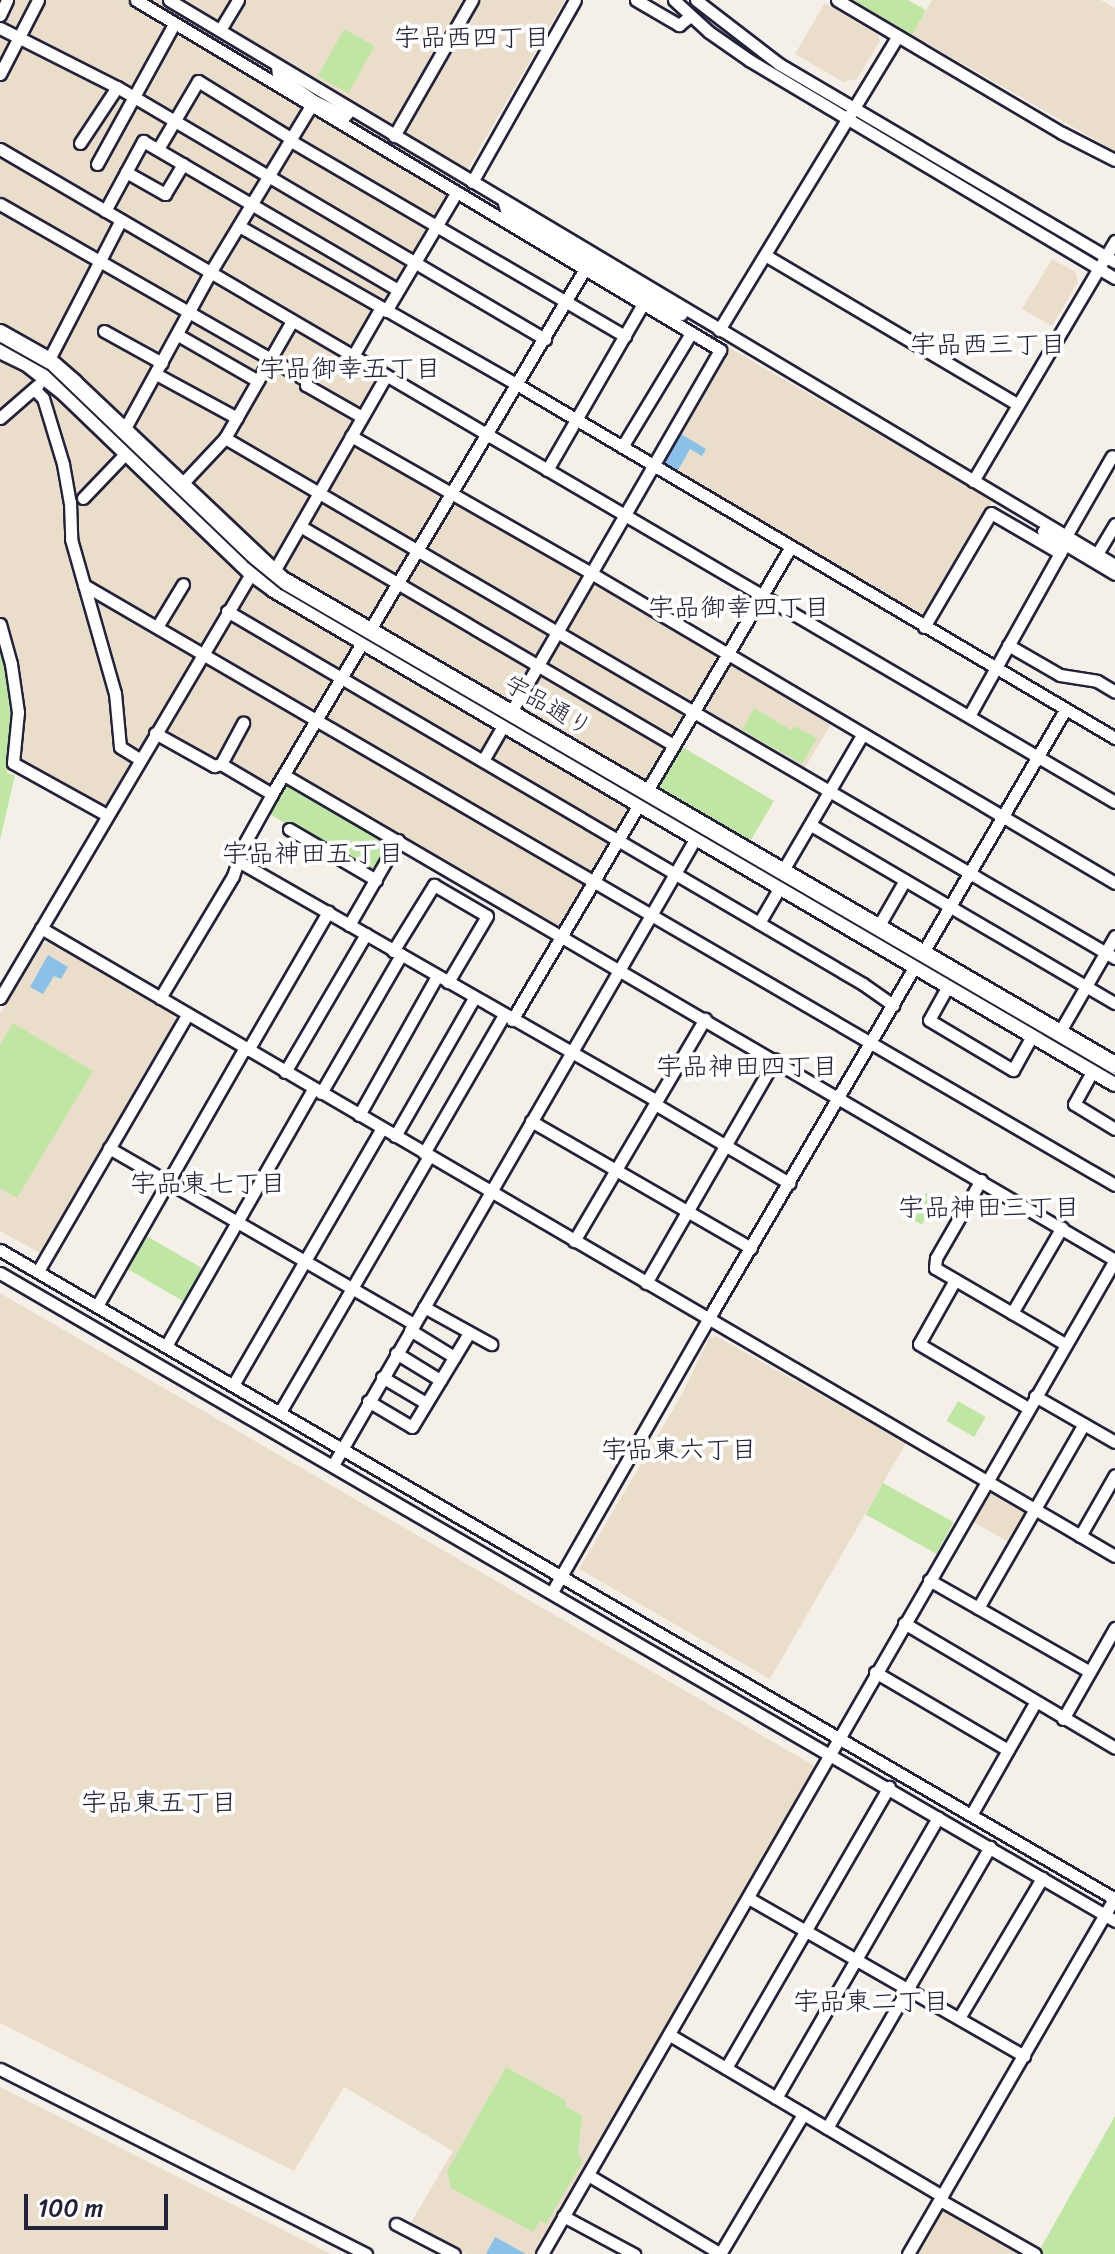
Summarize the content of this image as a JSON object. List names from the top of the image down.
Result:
{
  "streets": {
    "highway": ["宇品通り"]
  },
  "districts": [
    "宇品西四丁目",
    "宇品西三丁目",
    "宇品御幸五丁目",
    "宇品御幸四丁目",
    "宇品神田五丁目",
    "宇品神田四丁目",
    "宇品東七丁目",
    "宇品神田三丁目",
    "宇品東六丁目",
    "宇品東五丁目",
    "宇品東二丁目"
  ],
  "scale_bar": "100 m"
}
